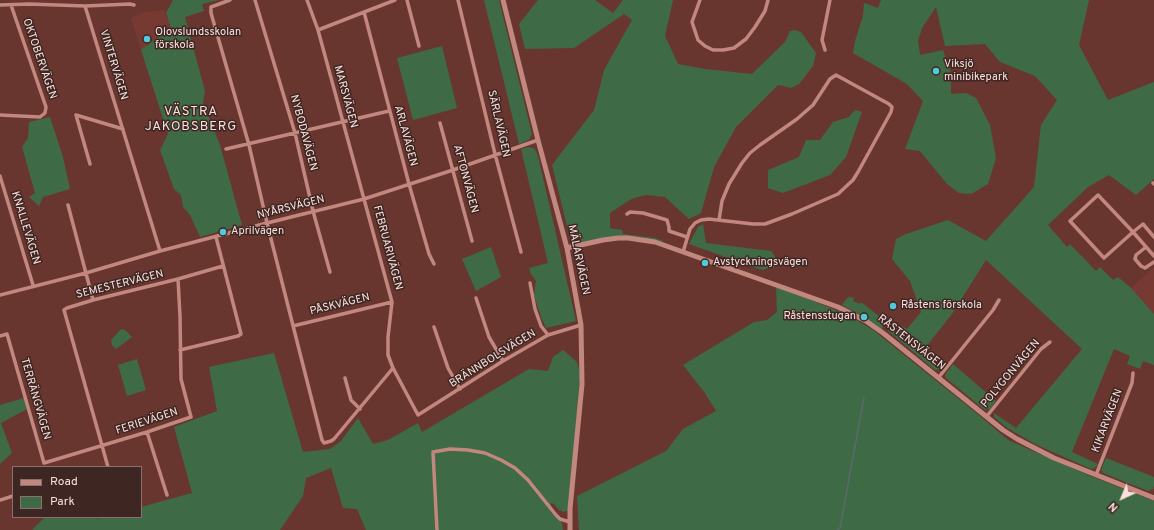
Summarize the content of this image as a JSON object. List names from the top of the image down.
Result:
{
  "streets": {
    "street": [
      "OKTOBERVÄGEN",
      "VINTERVÄGEN",
      "MARSVÄGEN",
      "SÄRLAVÄGEN",
      "NYBODAVÄGEN",
      "ARLAVÄGEN",
      "AFTONVÄGEN",
      "NYÅRSVÄGEN",
      "KNALLEVÄGEN",
      "FEBRUARIVÄGEN",
      "MÄLARVÄGEN",
      "SEMESTERVÄGEN",
      "PÅSKVÄGEN",
      "RÅSTENSVÄGEN",
      "BRÄNNBOLSVÄGEN",
      "POLYGONVÄGEN",
      "TERRÄNGVÄGEN",
      "KIKARVÄGEN",
      "FERIEVÄGEN"
    ]
  },
  "crossings": [
    ["VINTERVÄGEN", "NYÅRSVÄGEN"],
    ["MARSVÄGEN", "NYÅRSVÄGEN"],
    ["MARSVÄGEN", "FEBRUARIVÄGEN"],
    ["SÄRLAVÄGEN", "NYÅRSVÄGEN"],
    ["NYBODAVÄGEN", "NYÅRSVÄGEN"],
    ["ARLAVÄGEN", "NYÅRSVÄGEN"],
    ["AFTONVÄGEN", "NYÅRSVÄGEN"],
    ["NYÅRSVÄGEN", "KNALLEVÄGEN"],
    ["NYÅRSVÄGEN", "FEBRUARIVÄGEN"],
    ["NYÅRSVÄGEN", "MÄLARVÄGEN"],
    ["FEBRUARIVÄGEN", "PÅSKVÄGEN"],
    ["FEBRUARIVÄGEN", "BRÄNNBOLSVÄGEN"],
    ["MÄLARVÄGEN", "RÅSTENSVÄGEN"],
    ["MÄLARVÄGEN", "BRÄNNBOLSVÄGEN"],
    ["SEMESTERVÄGEN", "FERIEVÄGEN"],
    ["RÅSTENSVÄGEN", "POLYGONVÄGEN"],
    ["RÅSTENSVÄGEN", "KIKARVÄGEN"],
    ["TERRÄNGVÄGEN", "FERIEVÄGEN"]
  ],
  "districts": ["VÄSTRA JAKOBSBERG"],
  "places": [
    "Olovslundsskolan förskola",
    "Viksjö minibikepark",
    "Aprilvägen",
    "Avstyckningsvägen",
    "Råstens förskola",
    "Råstensstugan"
  ],
  "legend": ["Road", "Park"],
  "north": "bottom left"
}
